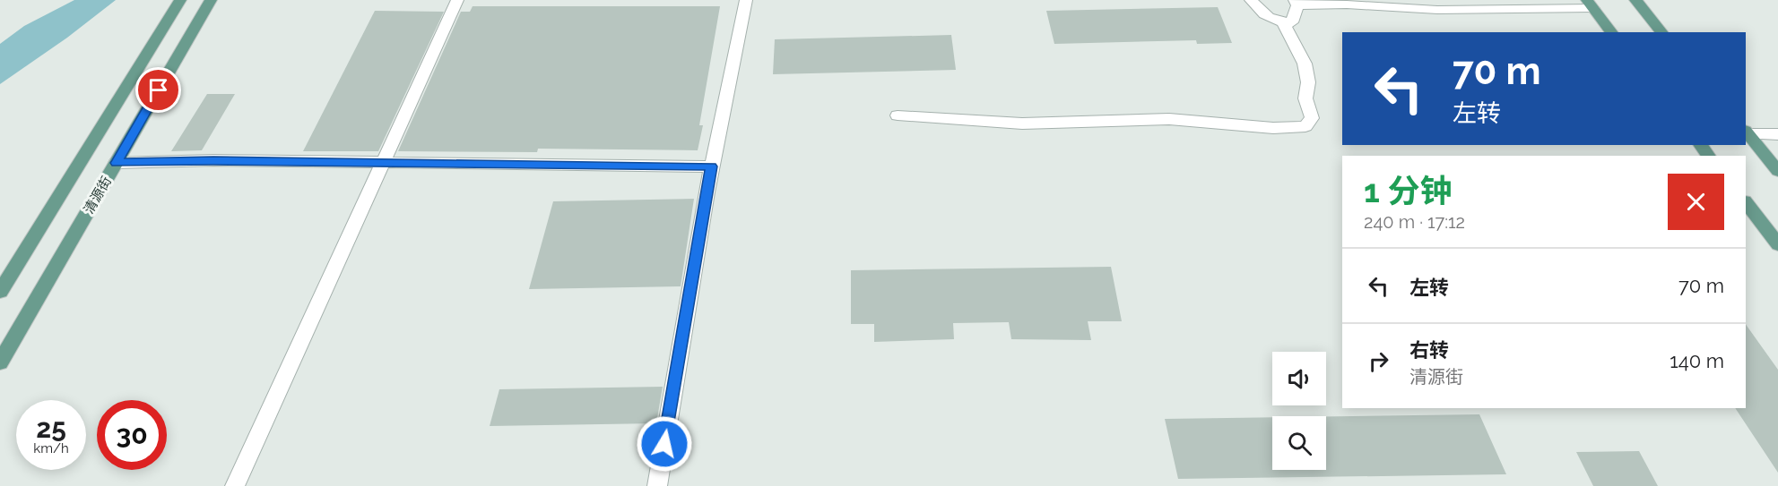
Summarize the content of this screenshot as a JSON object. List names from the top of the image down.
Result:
{
  "streets": {
    "main road": ["清源街"]
  },
  "page": {
    "turn": ["70 m", "左转"],
    "heading": ["1 分钟", "240 m · 17:12"],
    "list": [
      {
        "name": "左转",
        "value": "70 m"
      },
      {
        "name": "右转",
        "note": "清源街",
        "value": "140 m"
      }
    ],
    "speed": "25 km/h",
    "limit": "30"
  }
}
